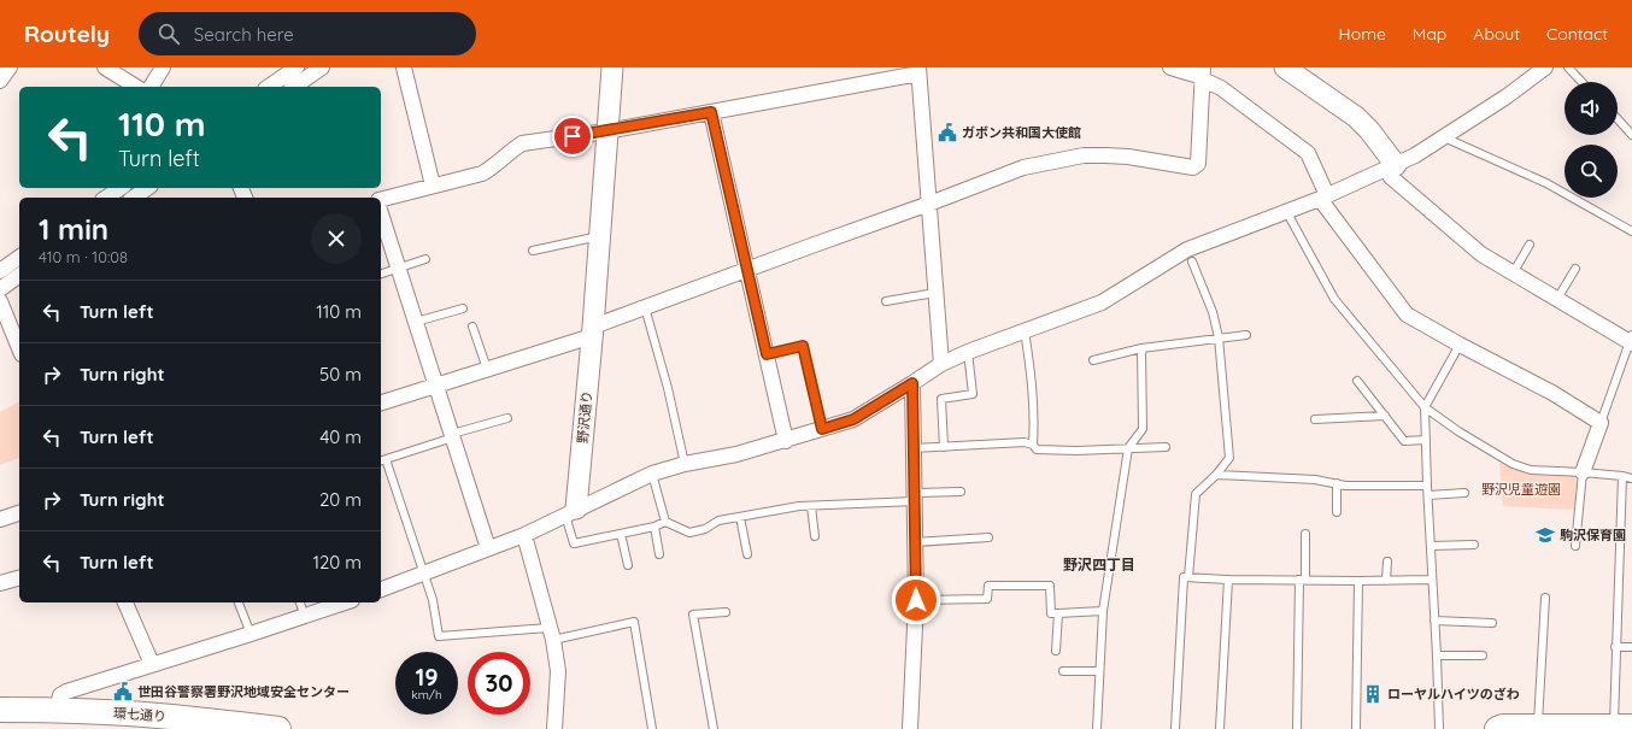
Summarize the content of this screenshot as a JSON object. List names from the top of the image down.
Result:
{
  "streets": {
    "main road": ["環七通り"],
    "street": ["野沢通り"]
  },
  "districts": ["野沢四丁目"],
  "parks": ["野沢児童遊園"],
  "places": {
    "public building": ["ガボン共和国大使館", "世田谷警察署野沢地域安全センター"],
    "school or university": ["駒沢保育園"],
    "building": ["ローヤルハイツのざわ"]
  },
  "page": {
    "header": "Routely",
    "search": "Search here",
    "nav": [
      "Home",
      "Map",
      "About",
      "Contact"
    ],
    "turn": ["110 m", "Turn left"],
    "heading": ["1 min", "410 m · 10:08"],
    "list": [
      {
        "name": "Turn left",
        "value": "110 m"
      },
      {
        "name": "Turn right",
        "value": "50 m"
      },
      {
        "name": "Turn left",
        "value": "40 m"
      },
      {
        "name": "Turn right",
        "value": "20 m"
      },
      {
        "name": "Turn left",
        "value": "120 m"
      }
    ],
    "speed": "19 km/h",
    "limit": "30"
  }
}
